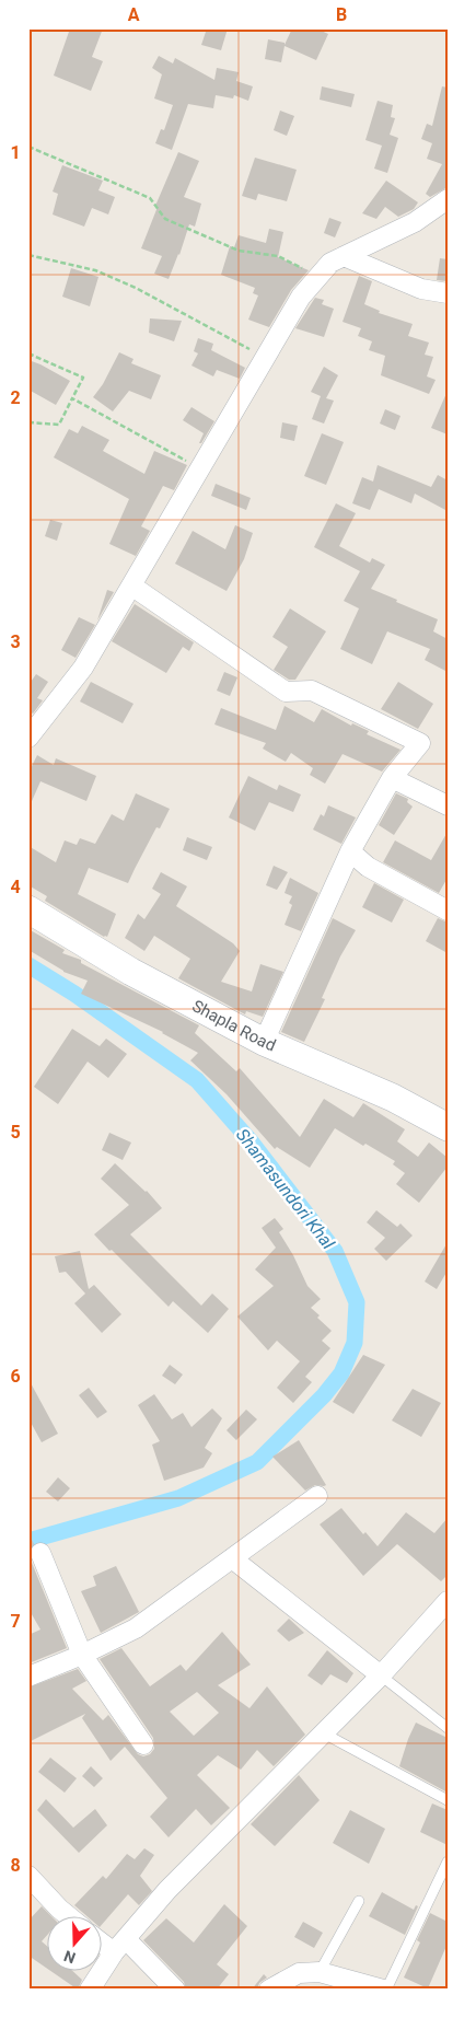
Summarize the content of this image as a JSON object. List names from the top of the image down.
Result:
{
  "streets": {
    "street": ["Shapla Road"]
  },
  "water": ["Shamasundori Khal"],
  "north": "bottom",
  "grid": {
    "columns": ["A", "B"],
    "rows": [
      "1",
      "2",
      "3",
      "4",
      "5",
      "6",
      "7",
      "8"
    ]
  }
}
